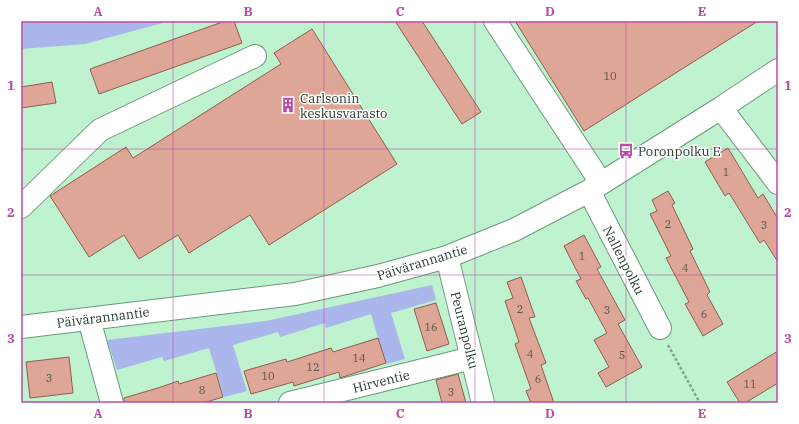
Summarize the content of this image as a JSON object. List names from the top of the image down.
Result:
{
  "streets": {
    "street": [
      "Nallenpolku",
      "Päivärannantie",
      "Peuranpolku",
      "Hirventie"
    ]
  },
  "crossings": [
    ["Nallenpolku", "Päivärannantie"],
    ["Päivärannantie", "Peuranpolku"],
    ["Peuranpolku", "Hirventie"]
  ],
  "places": {
    "building": ["Carlsonin keskusvarasto"],
    "bus stop": ["Poronpolku E"]
  },
  "house_numbers": [
    "10",
    "1",
    "2",
    "3",
    "1",
    "4",
    "2",
    "3",
    "6",
    "16",
    "4",
    "5",
    "14",
    "12",
    "10",
    "3",
    "6",
    "11",
    "8",
    "3"
  ],
  "grid": {
    "columns": [
      "A",
      "B",
      "C",
      "D",
      "E"
    ],
    "rows": ["1", "2", "3"]
  }
}
